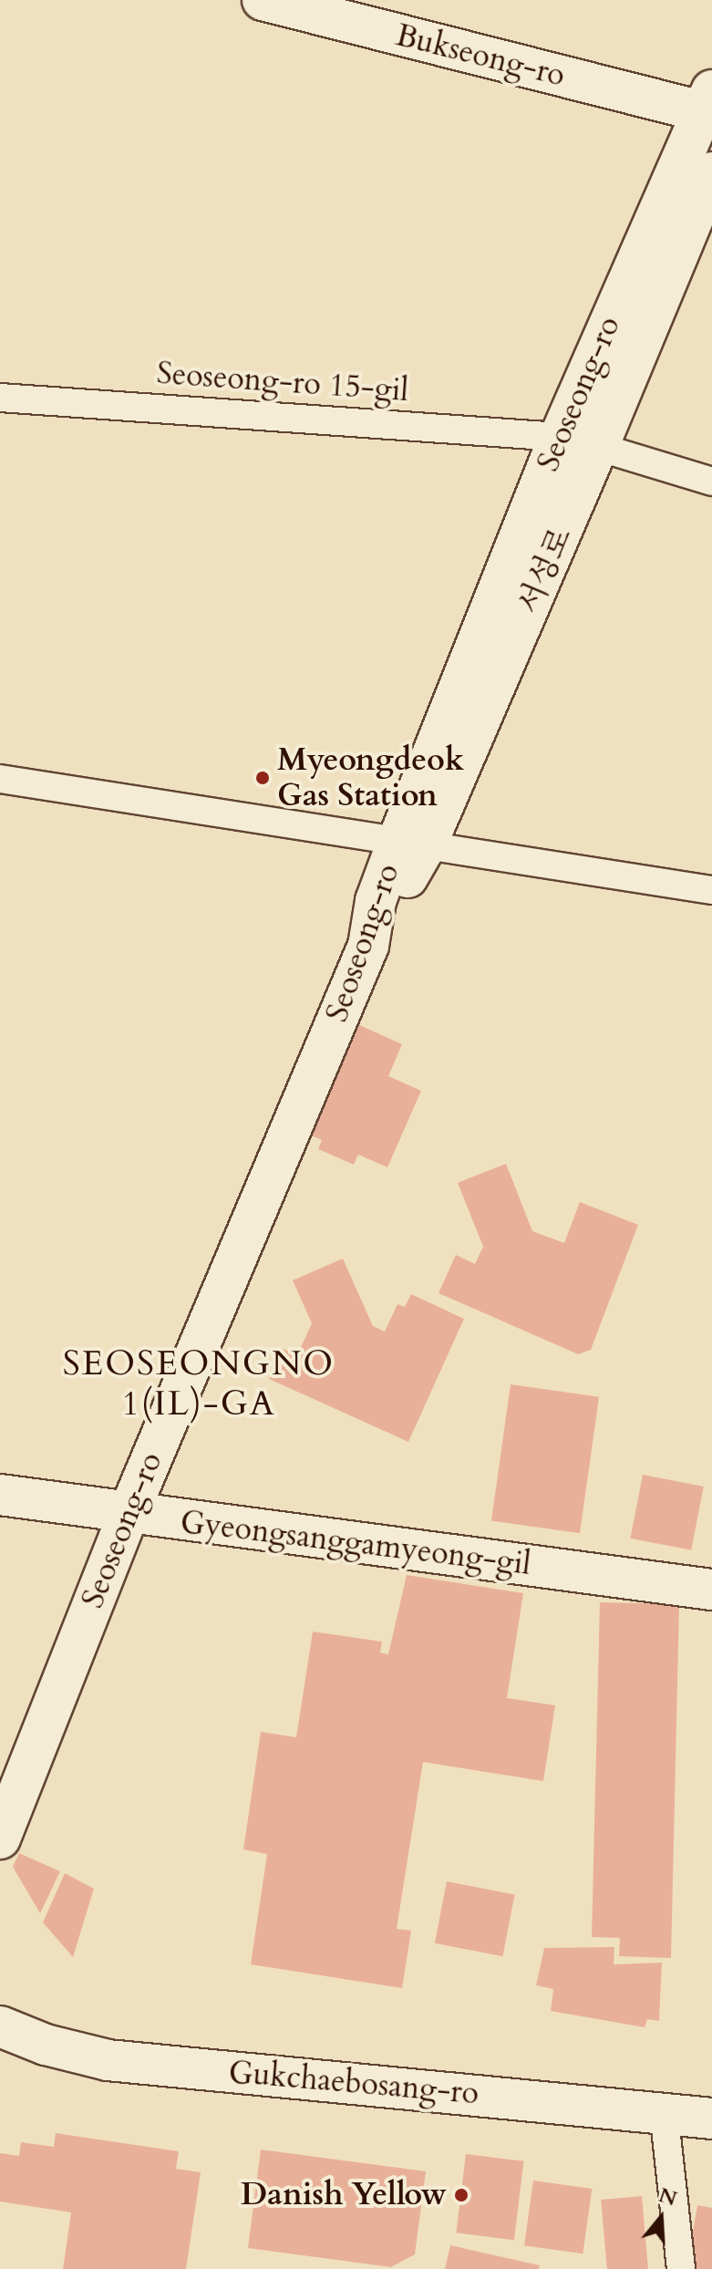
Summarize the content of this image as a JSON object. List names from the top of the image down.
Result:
{
  "streets": {
    "street": [
      "Bukseong-ro",
      "Seoseong-ro 15-gil",
      "Seoseong-ro",
      "서성로",
      "Gyeongsanggamyeong-gil",
      "Gukchaebosang-ro"
    ]
  },
  "crossings": [
    ["Bukseong-ro", "Seoseong-ro"],
    ["Seoseong-ro 15-gil", "Seoseong-ro"],
    ["Seoseong-ro", "서성로"],
    ["Seoseong-ro", "Gyeongsanggamyeong-gil"]
  ],
  "districts": ["SEOSEONGNO 1(IL)-GA"],
  "places": ["Myeongdeok Gas Station", "Danish Yellow"],
  "north": "top"
}
